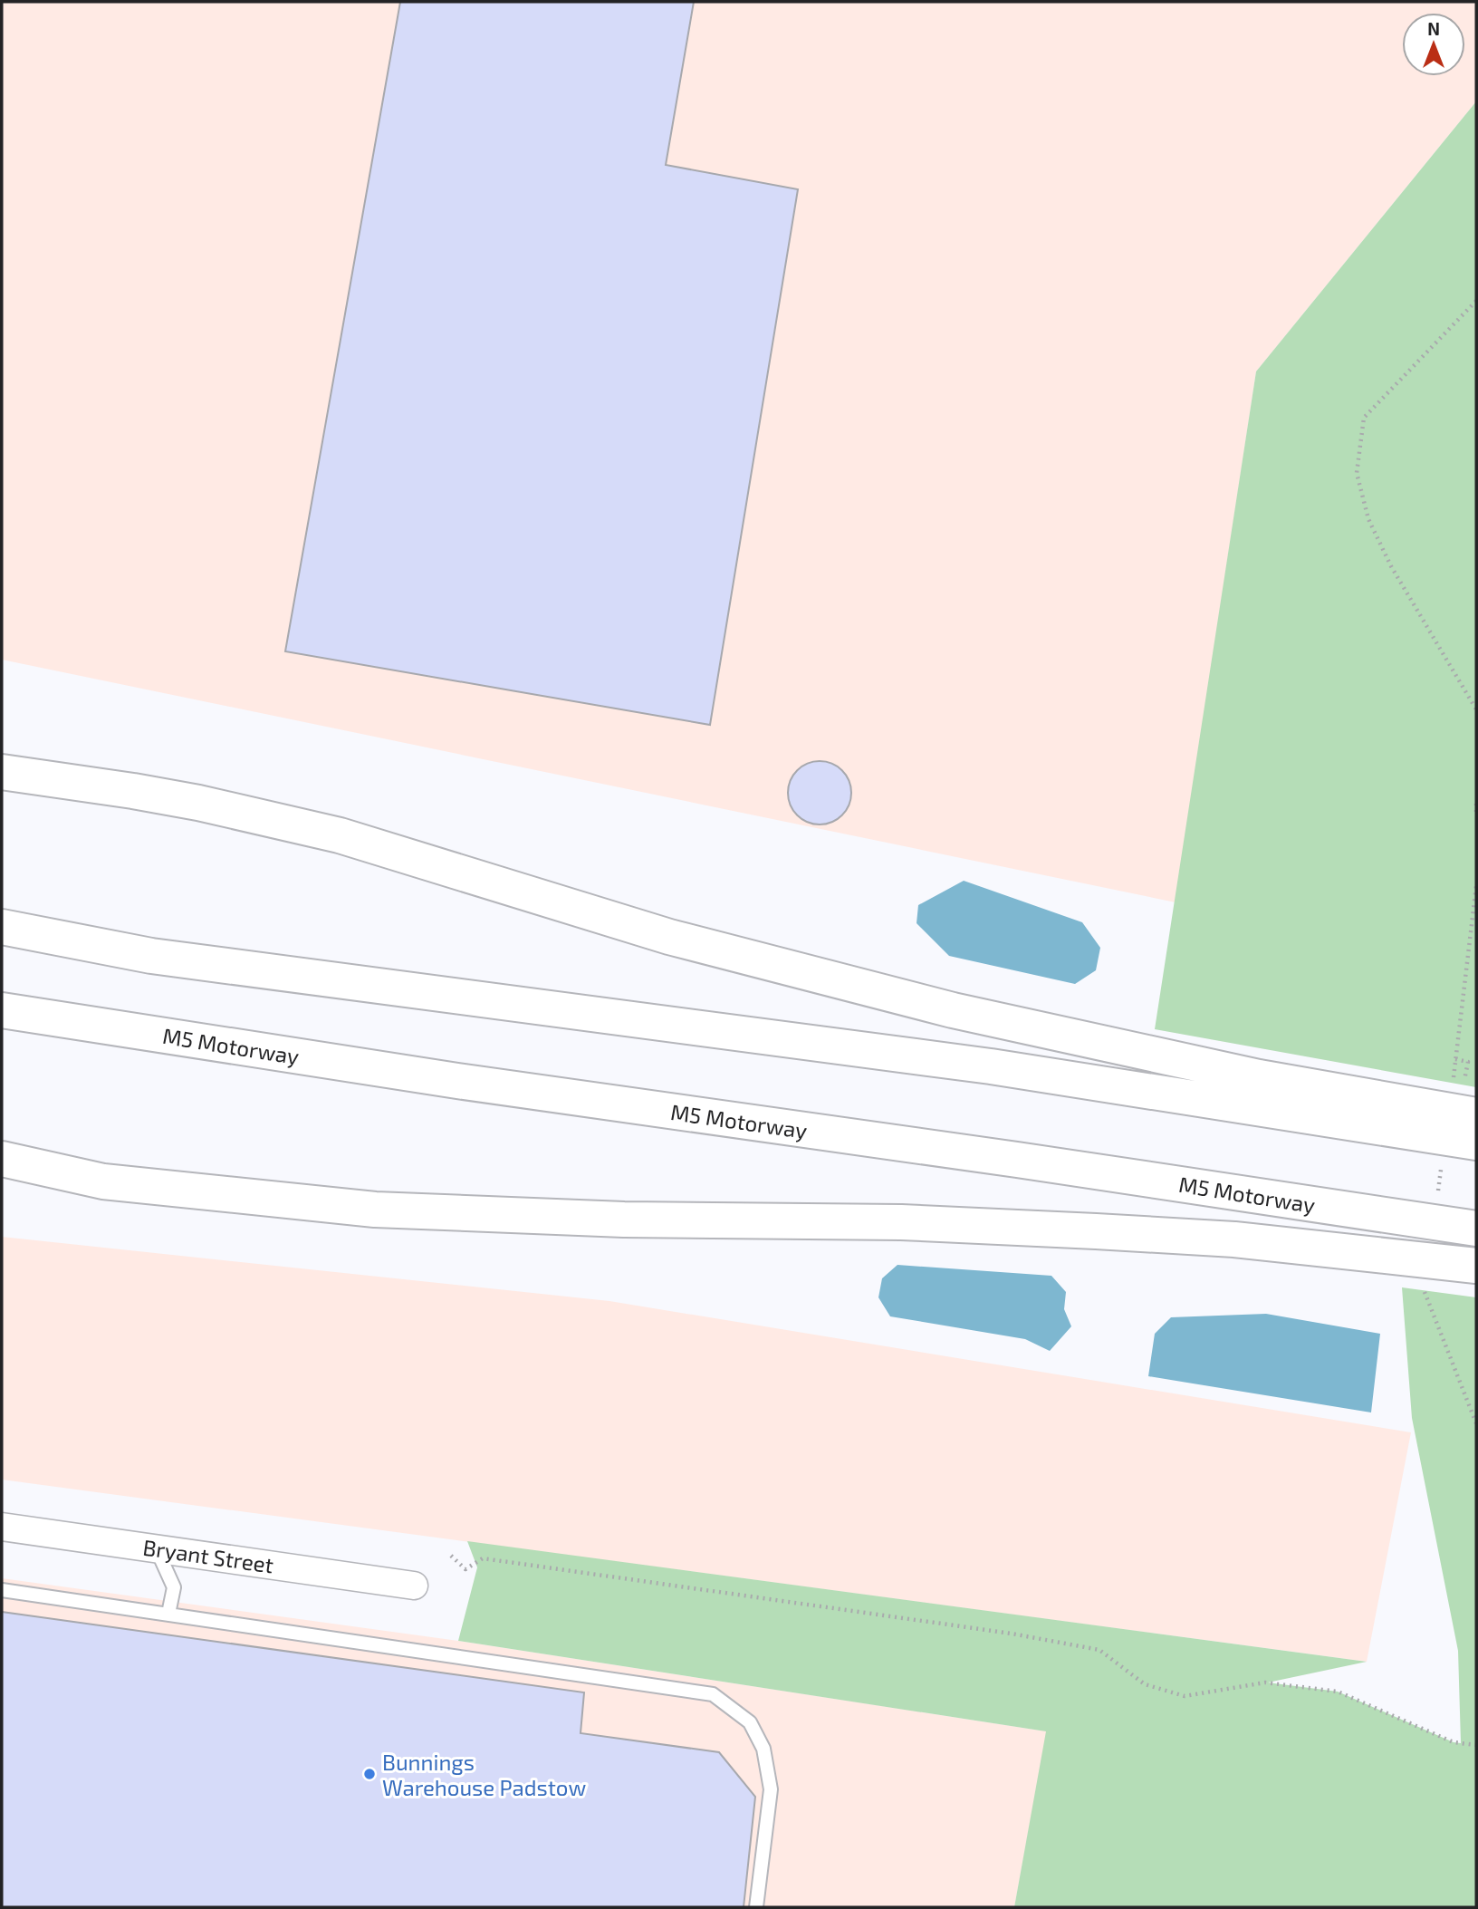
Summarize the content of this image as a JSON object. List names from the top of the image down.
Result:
{
  "streets": {
    "highway": ["M5 Motorway"],
    "street": ["Bryant Street"]
  },
  "places": ["Bunnings Warehouse Padstow"],
  "north": "top"
}
